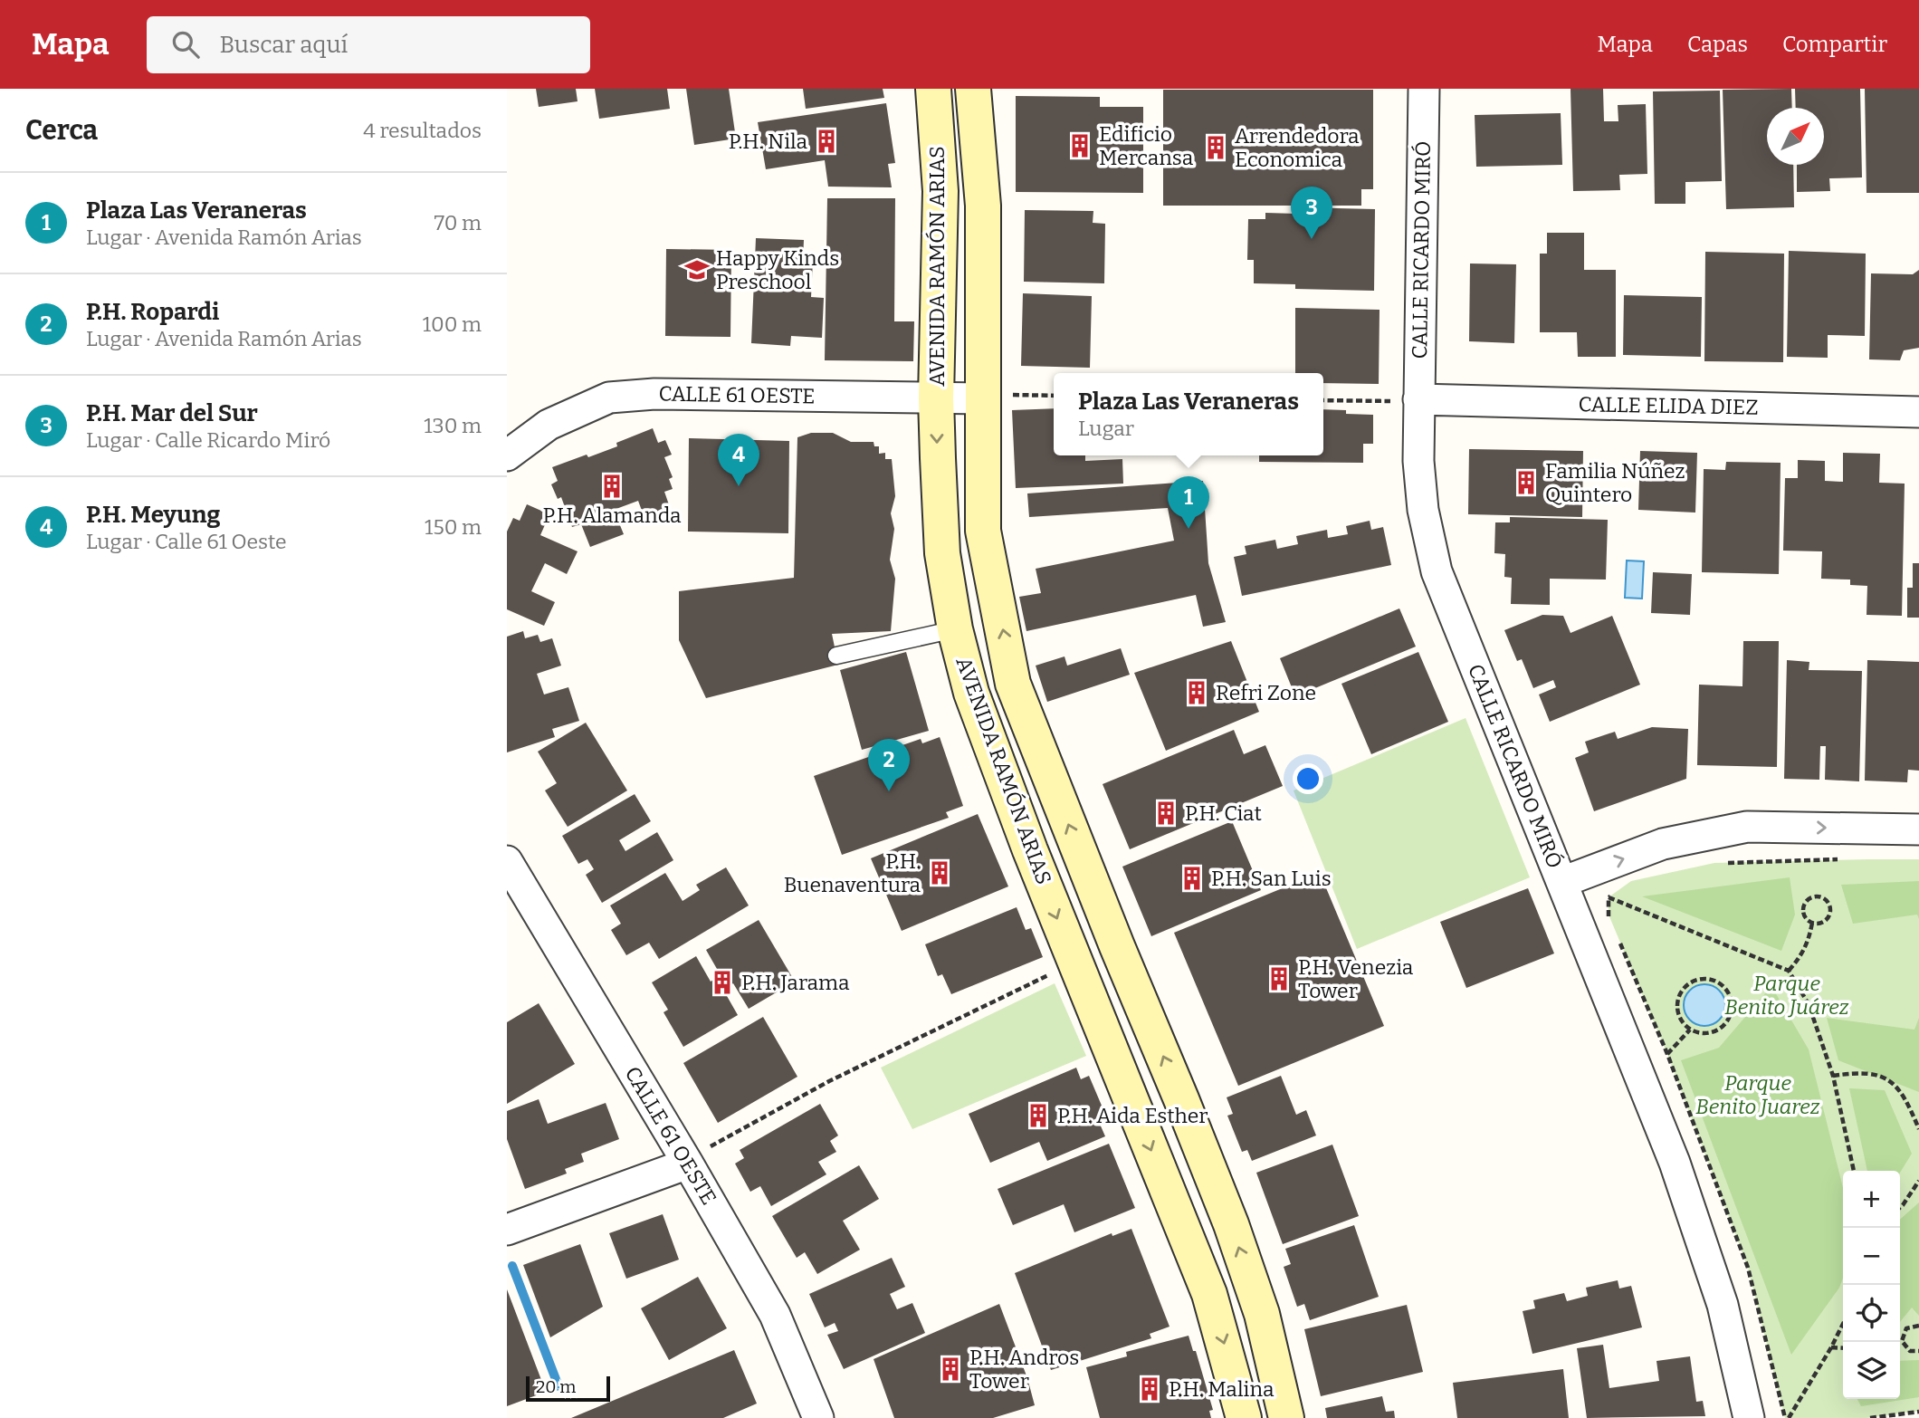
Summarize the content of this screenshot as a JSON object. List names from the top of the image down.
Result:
{
  "streets": {
    "main road": ["AVENIDA RAMÓN ARIAS"],
    "street": ["CALLE RICARDO MIRÓ", "CALLE 61 OESTE", "CALLE ELIDA DIEZ"]
  },
  "crossings": [
    ["CALLE RICARDO MIRÓ", "CALLE ELIDA DIEZ"],
    ["AVENIDA RAMÓN ARIAS", "CALLE 61 OESTE"]
  ],
  "parks": ["Parque Benito Juárez", "Parque Benito Juarez"],
  "places": {
    "building": [
      "P.H. Nila",
      "Edificio Mercansa",
      "Arrendedora Economica",
      "Familia Núñez Quintero",
      "P.H. Alamanda",
      "Refri Zone",
      "P.H. Ciat",
      "P.H. Buenaventura",
      "P.H. San Luis",
      "P.H. Venezia Tower",
      "P.H. Jarama",
      "P.H. Aida Esther",
      "P.H. Andros Tower",
      "P.H. Malina"
    ],
    "school or university": ["Happy Kinds Preschool"]
  },
  "scale_bar": "20 m",
  "north": "top right",
  "page": {
    "header": "Mapa",
    "search": "Buscar aquí",
    "nav": ["Mapa", "Capas", "Compartir"],
    "heading": ["Cerca", "4 resultados"],
    "list": [
      {
        "mark": "1",
        "name": "Plaza Las Veraneras",
        "note": "Lugar · Avenida Ramón Arias",
        "value": "70 m"
      },
      {
        "mark": "2",
        "name": "P.H. Ropardi",
        "note": "Lugar · Avenida Ramón Arias",
        "value": "100 m"
      },
      {
        "mark": "3",
        "name": "P.H. Mar del Sur",
        "note": "Lugar · Calle Ricardo Miró",
        "value": "130 m"
      },
      {
        "mark": "4",
        "name": "P.H. Meyung",
        "note": "Lugar · Calle 61 Oeste",
        "value": "150 m"
      }
    ],
    "pins": [
      "3",
      "4",
      "1",
      "2"
    ],
    "popup": ["Plaza Las Veraneras", "Lugar"],
    "map_buttons": ["+", "−"],
    "scale": "20 m"
  }
}
